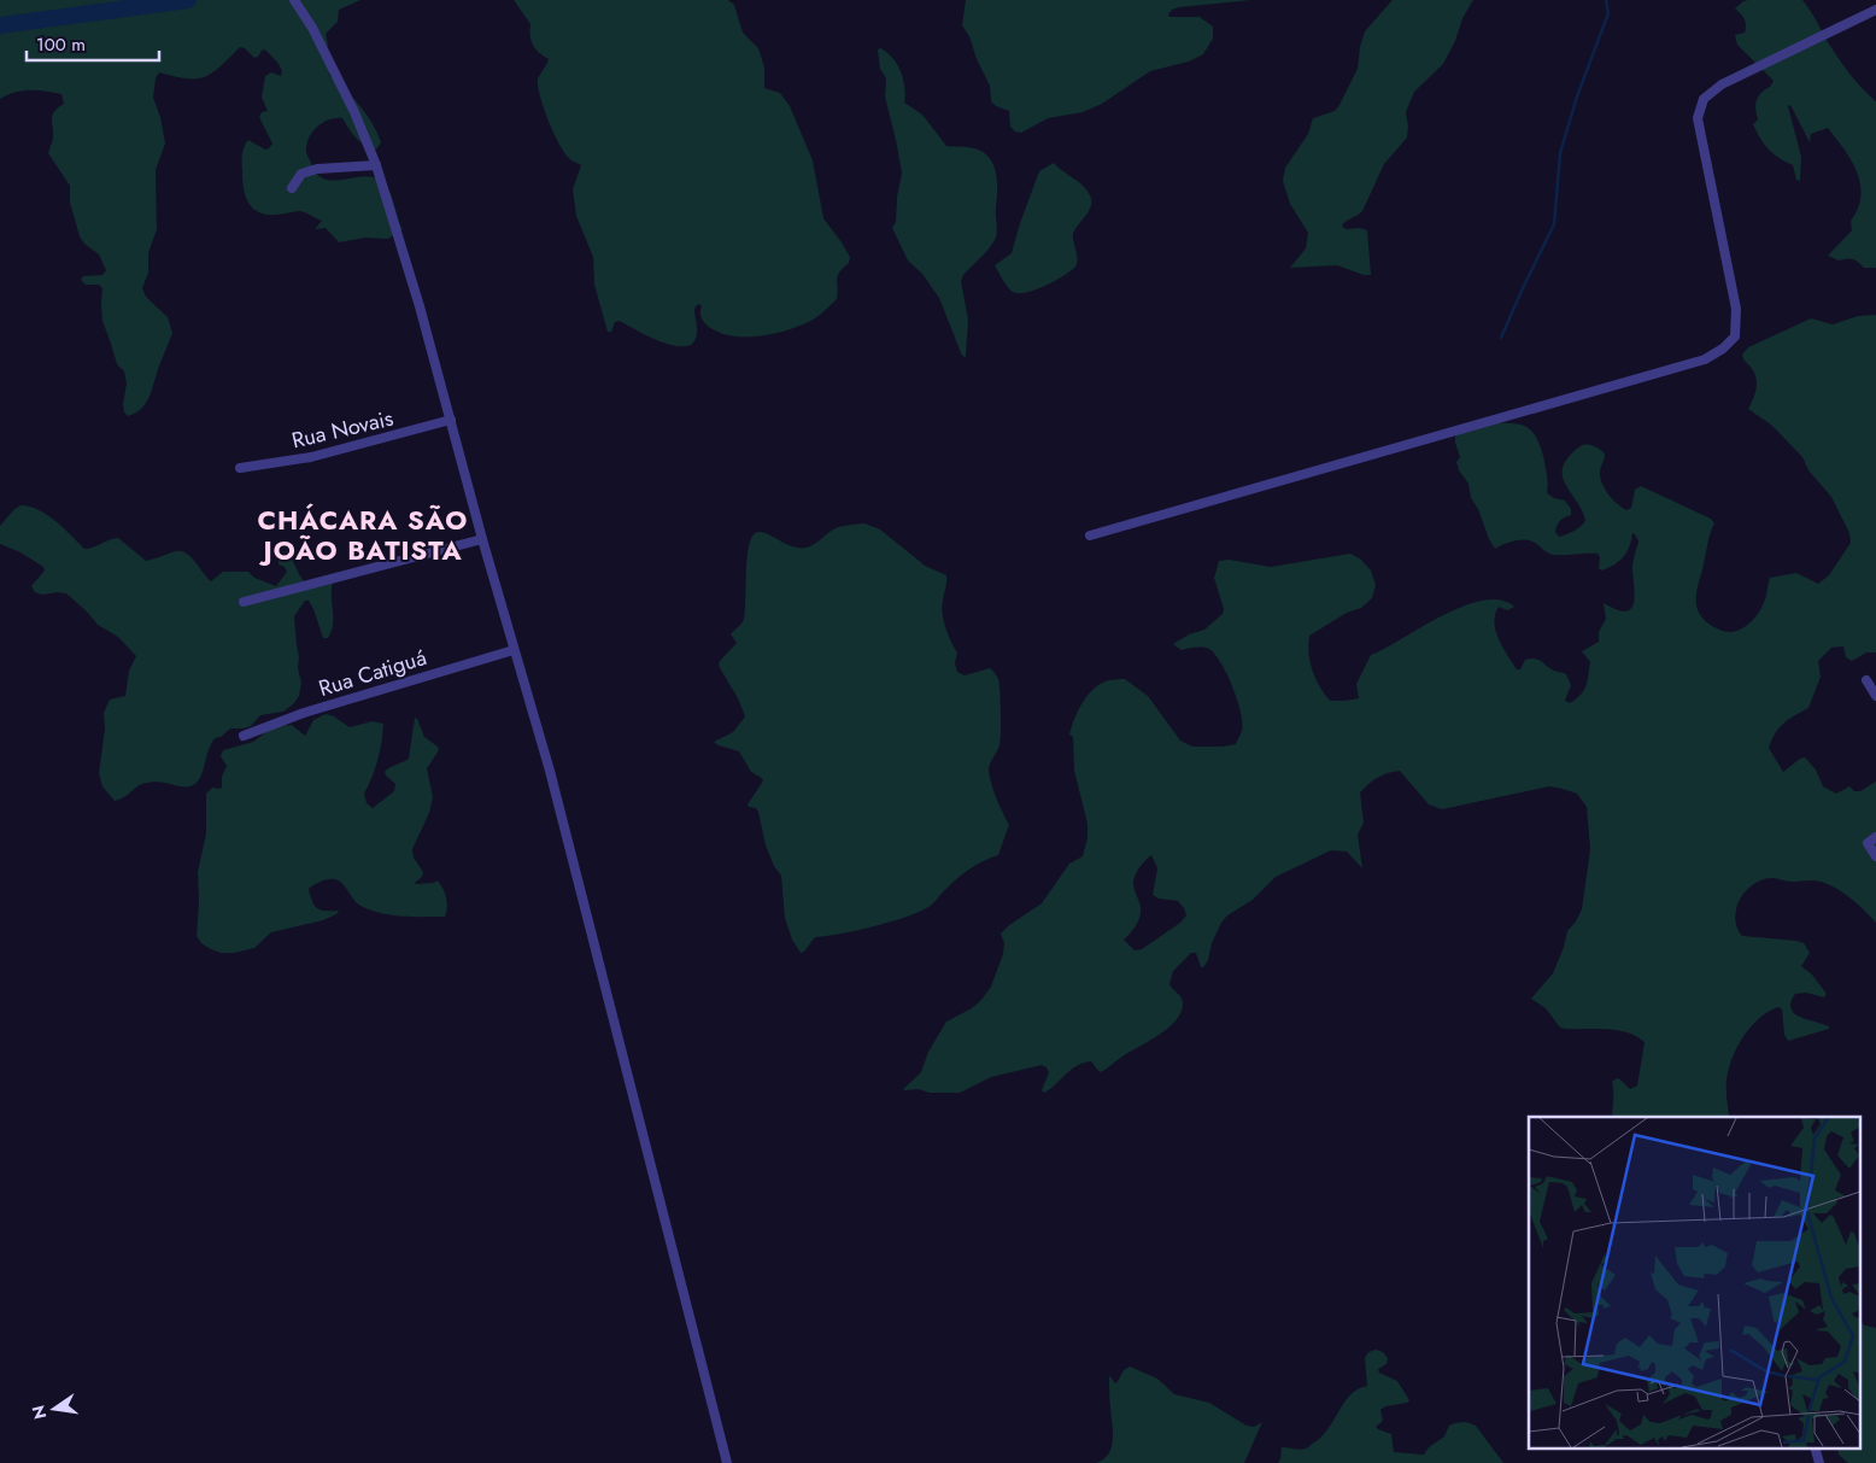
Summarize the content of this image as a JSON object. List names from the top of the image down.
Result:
{
  "streets": {
    "street": ["Rua Novais", "Rua Catiguá"]
  },
  "districts": ["CHÁCARA SÃO JOÃO BATISTA"],
  "scale_bar": "100 m",
  "north": "left"
}
